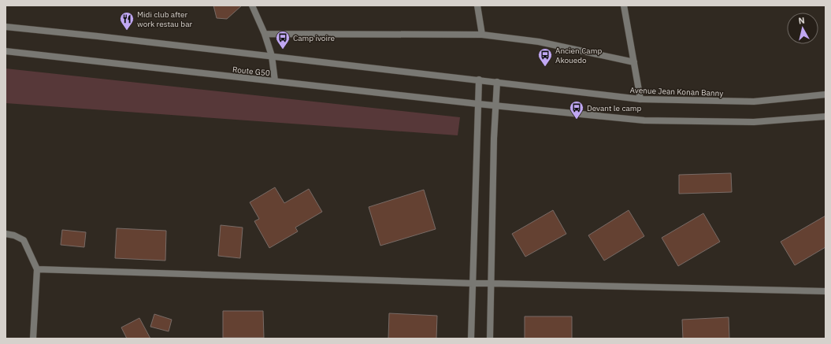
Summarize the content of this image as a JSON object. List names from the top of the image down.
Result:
{
  "streets": {
    "street": ["Route G50", "Avenue Jean Konan Banny"]
  },
  "places": {
    "restaurant": ["Midi club after work restau bar"],
    "bus stop": ["Camp ivoire", "Ancien Camp Akouedo", "Devant le camp"]
  },
  "north": "top"
}
